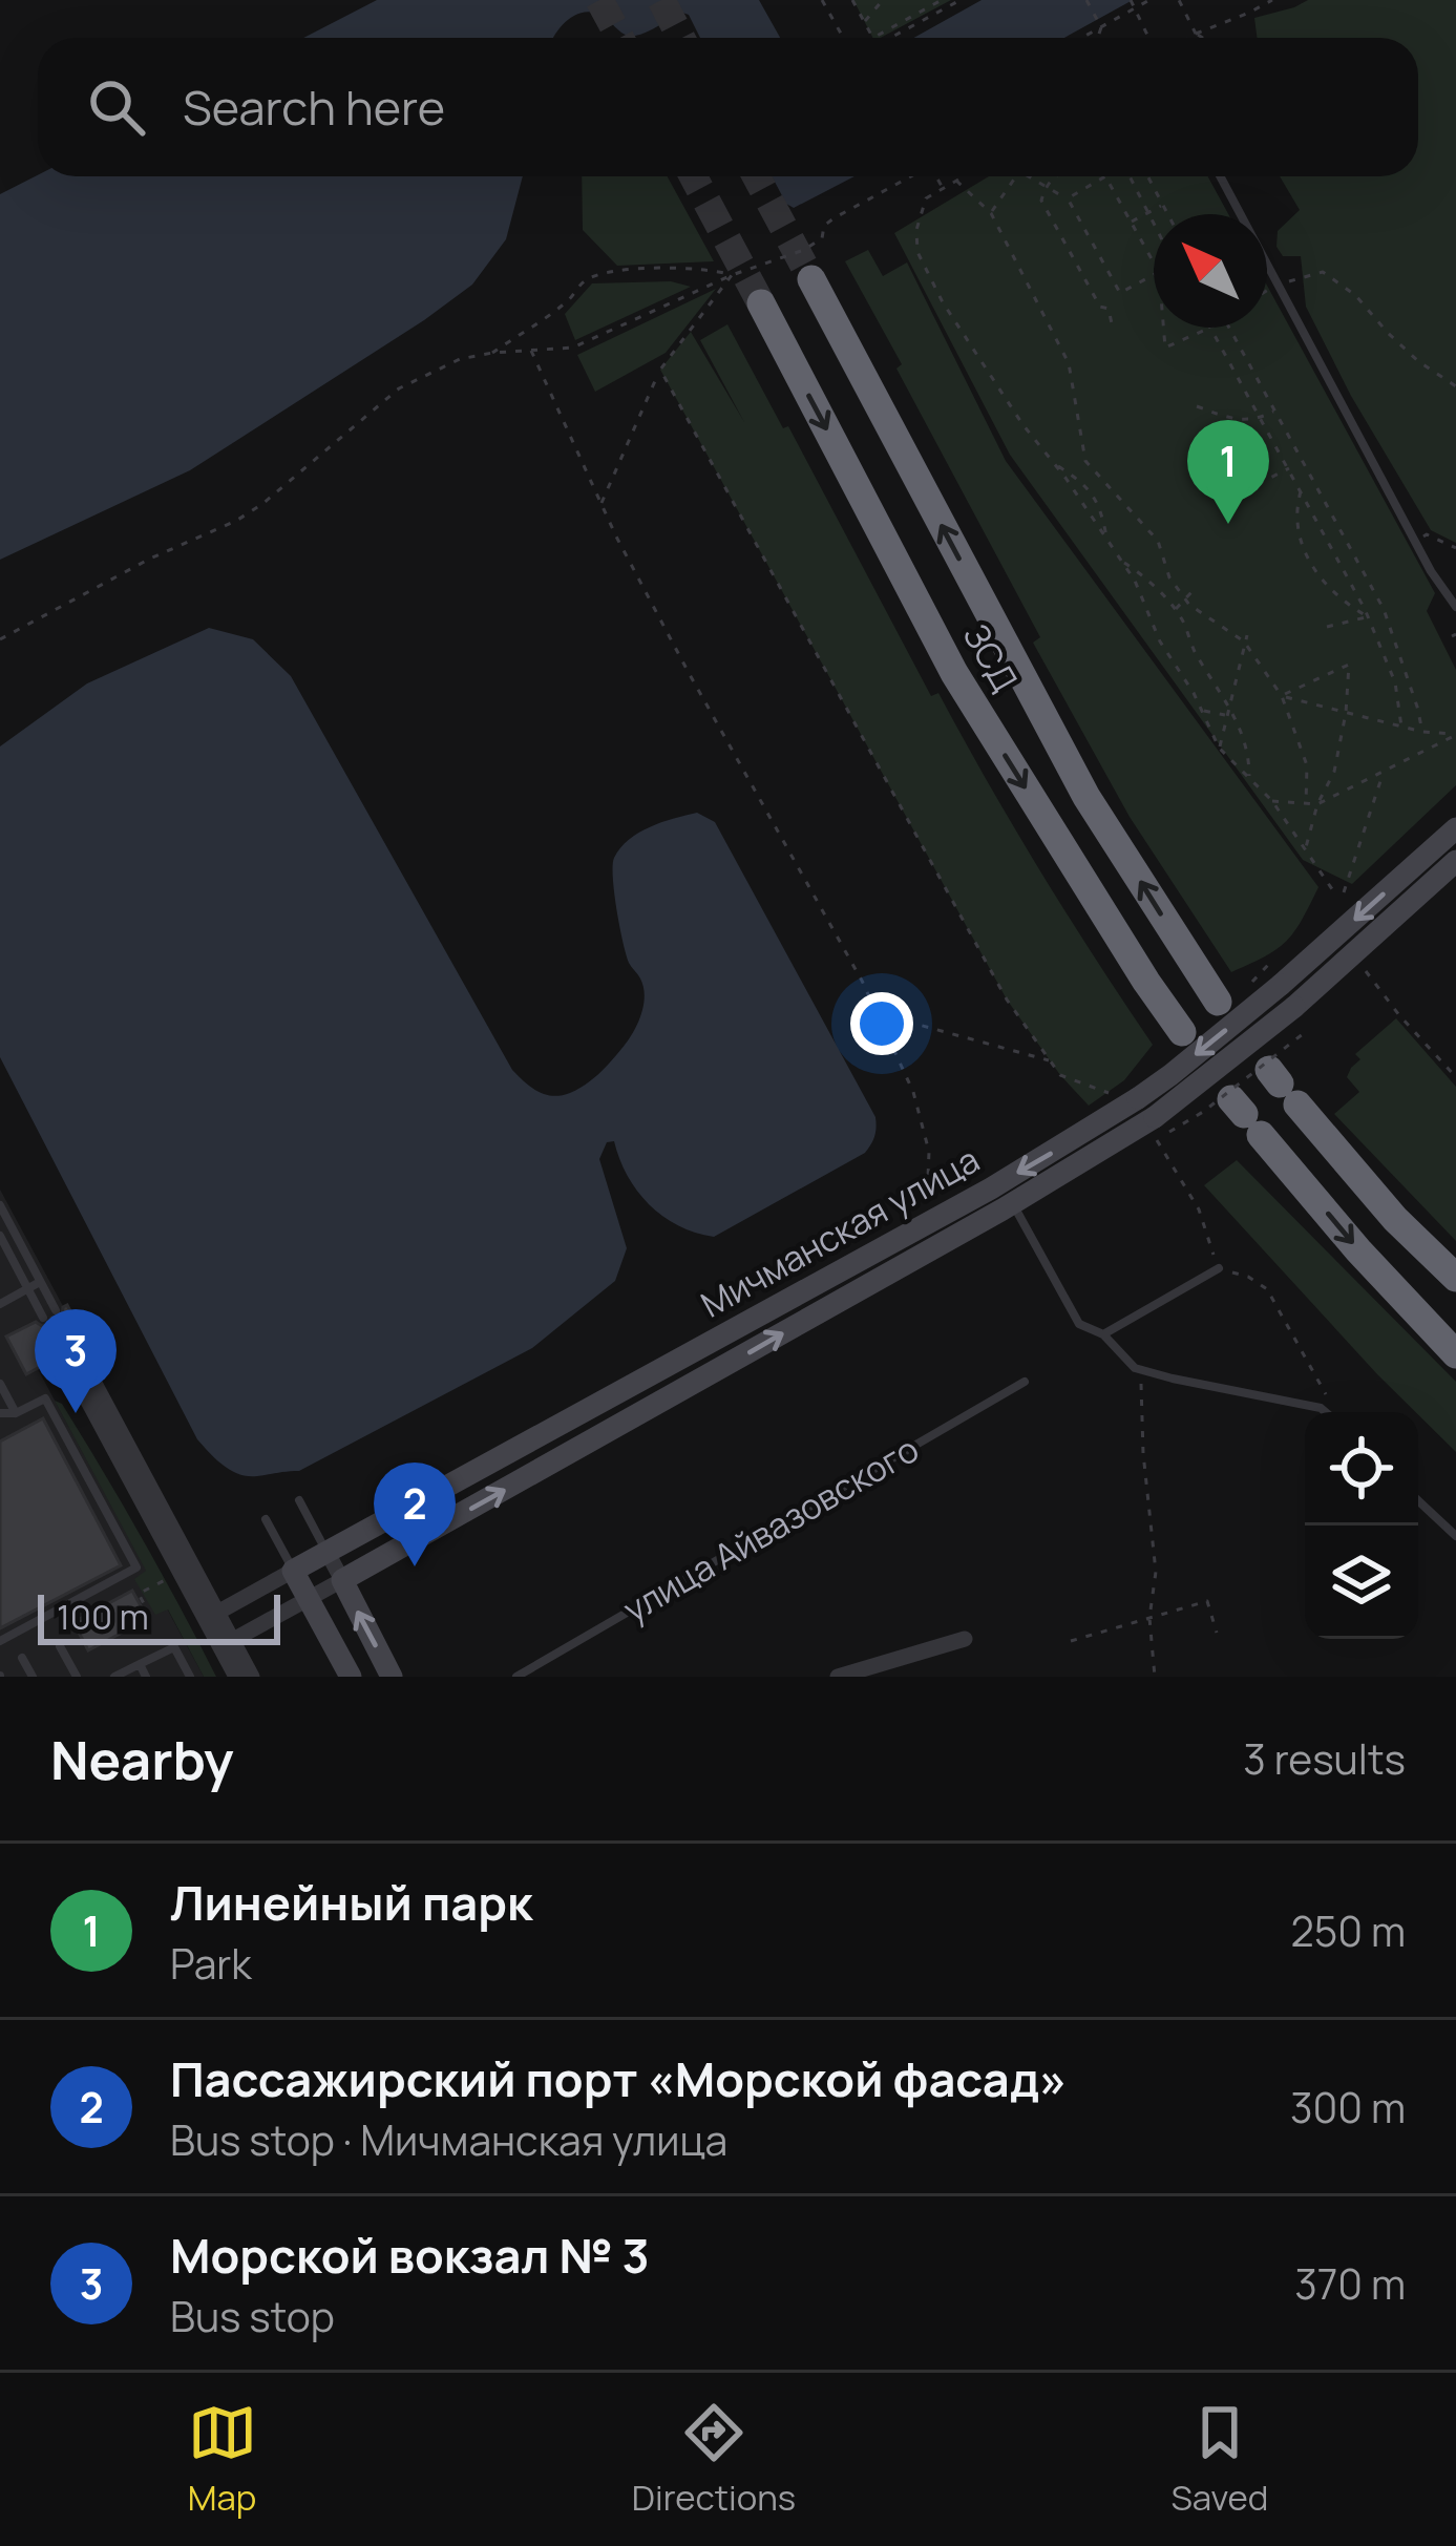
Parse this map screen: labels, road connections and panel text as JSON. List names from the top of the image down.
{
  "streets": {
    "highway": ["ЗСД"],
    "main road": ["Мичманская улица"],
    "lane": ["улица Айвазовского"]
  },
  "scale_bar": "100 m",
  "north": "top left",
  "page": {
    "search": "Search here",
    "pins": ["1", "3", "2"],
    "scale": "100 m",
    "heading": ["Nearby", "3 results"],
    "list": [
      {
        "mark": "1",
        "name": "Линейный парк",
        "note": "Park",
        "value": "250 m"
      },
      {
        "mark": "2",
        "name": "Пассажирский порт «Морской фасад»",
        "note": "Bus stop · Мичманская улица",
        "value": "300 m"
      },
      {
        "mark": "3",
        "name": "Морской вокзал № 3",
        "note": "Bus stop",
        "value": "370 m"
      }
    ],
    "nav": ["Map", "Directions", "Saved"]
  }
}
